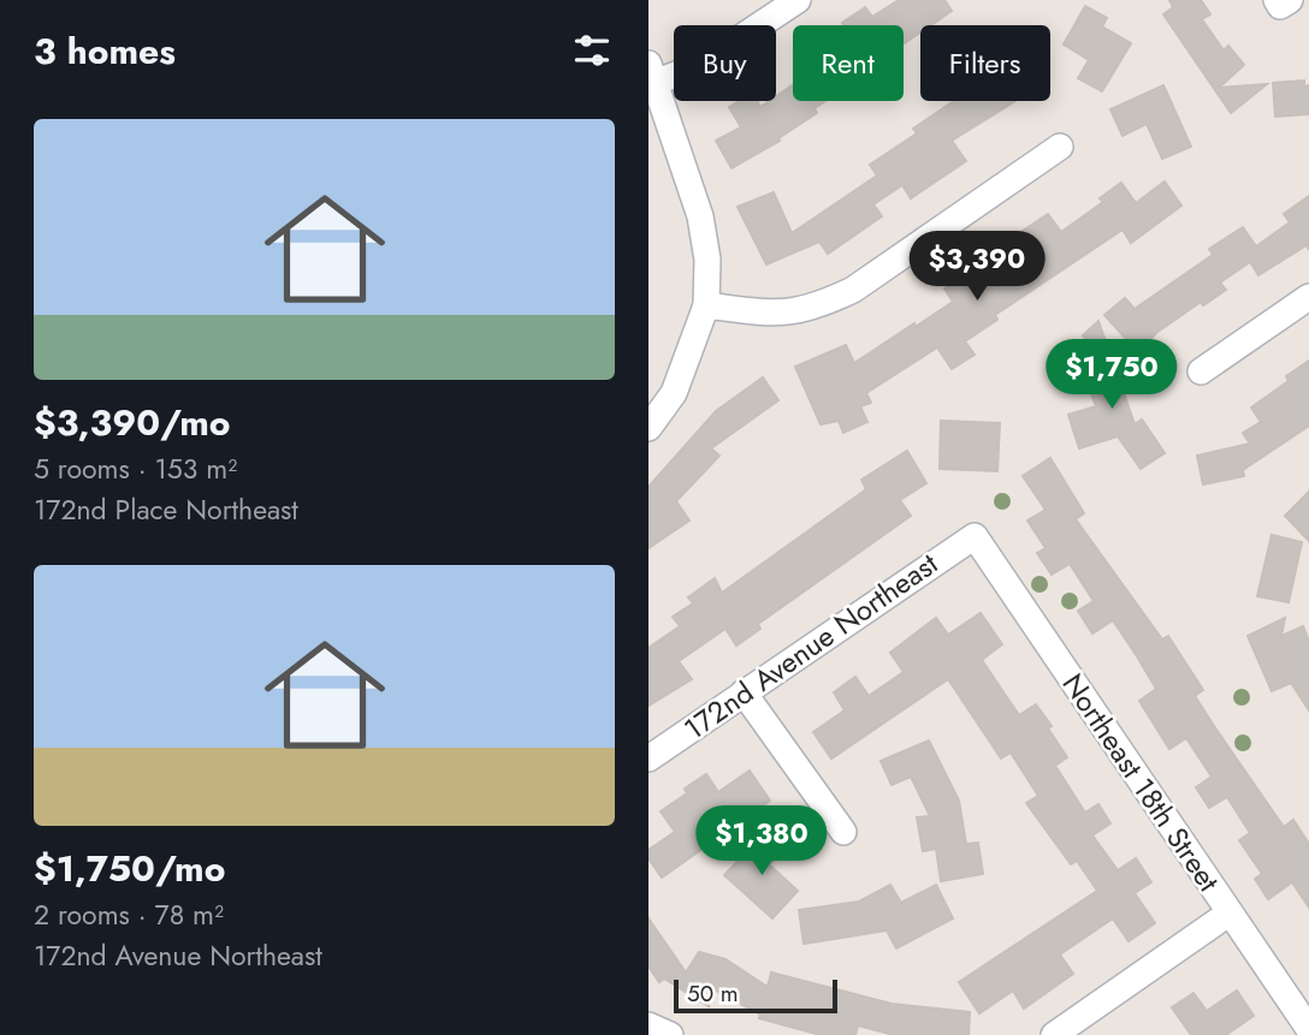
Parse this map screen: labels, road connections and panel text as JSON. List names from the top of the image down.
{
  "streets": {
    "street": ["172nd Avenue Northeast", "Northeast 18th Street"]
  },
  "crossings": [
    ["172nd Avenue Northeast", "Northeast 18th Street"]
  ],
  "scale_bar": "50 m",
  "page": {
    "heading": "3 homes",
    "chip": ["Buy", "Rent", "Filters"],
    "list": [
      {
        "name": "$3,390/mo",
        "note": "5 rooms · 153 m² · 172nd Place Northeast"
      },
      {
        "name": "$1,750/mo",
        "note": "2 rooms · 78 m² · 172nd Avenue Northeast"
      }
    ],
    "price": ["$3,390", "$1,750", "$1,380"],
    "scale": "50 m"
  }
}
